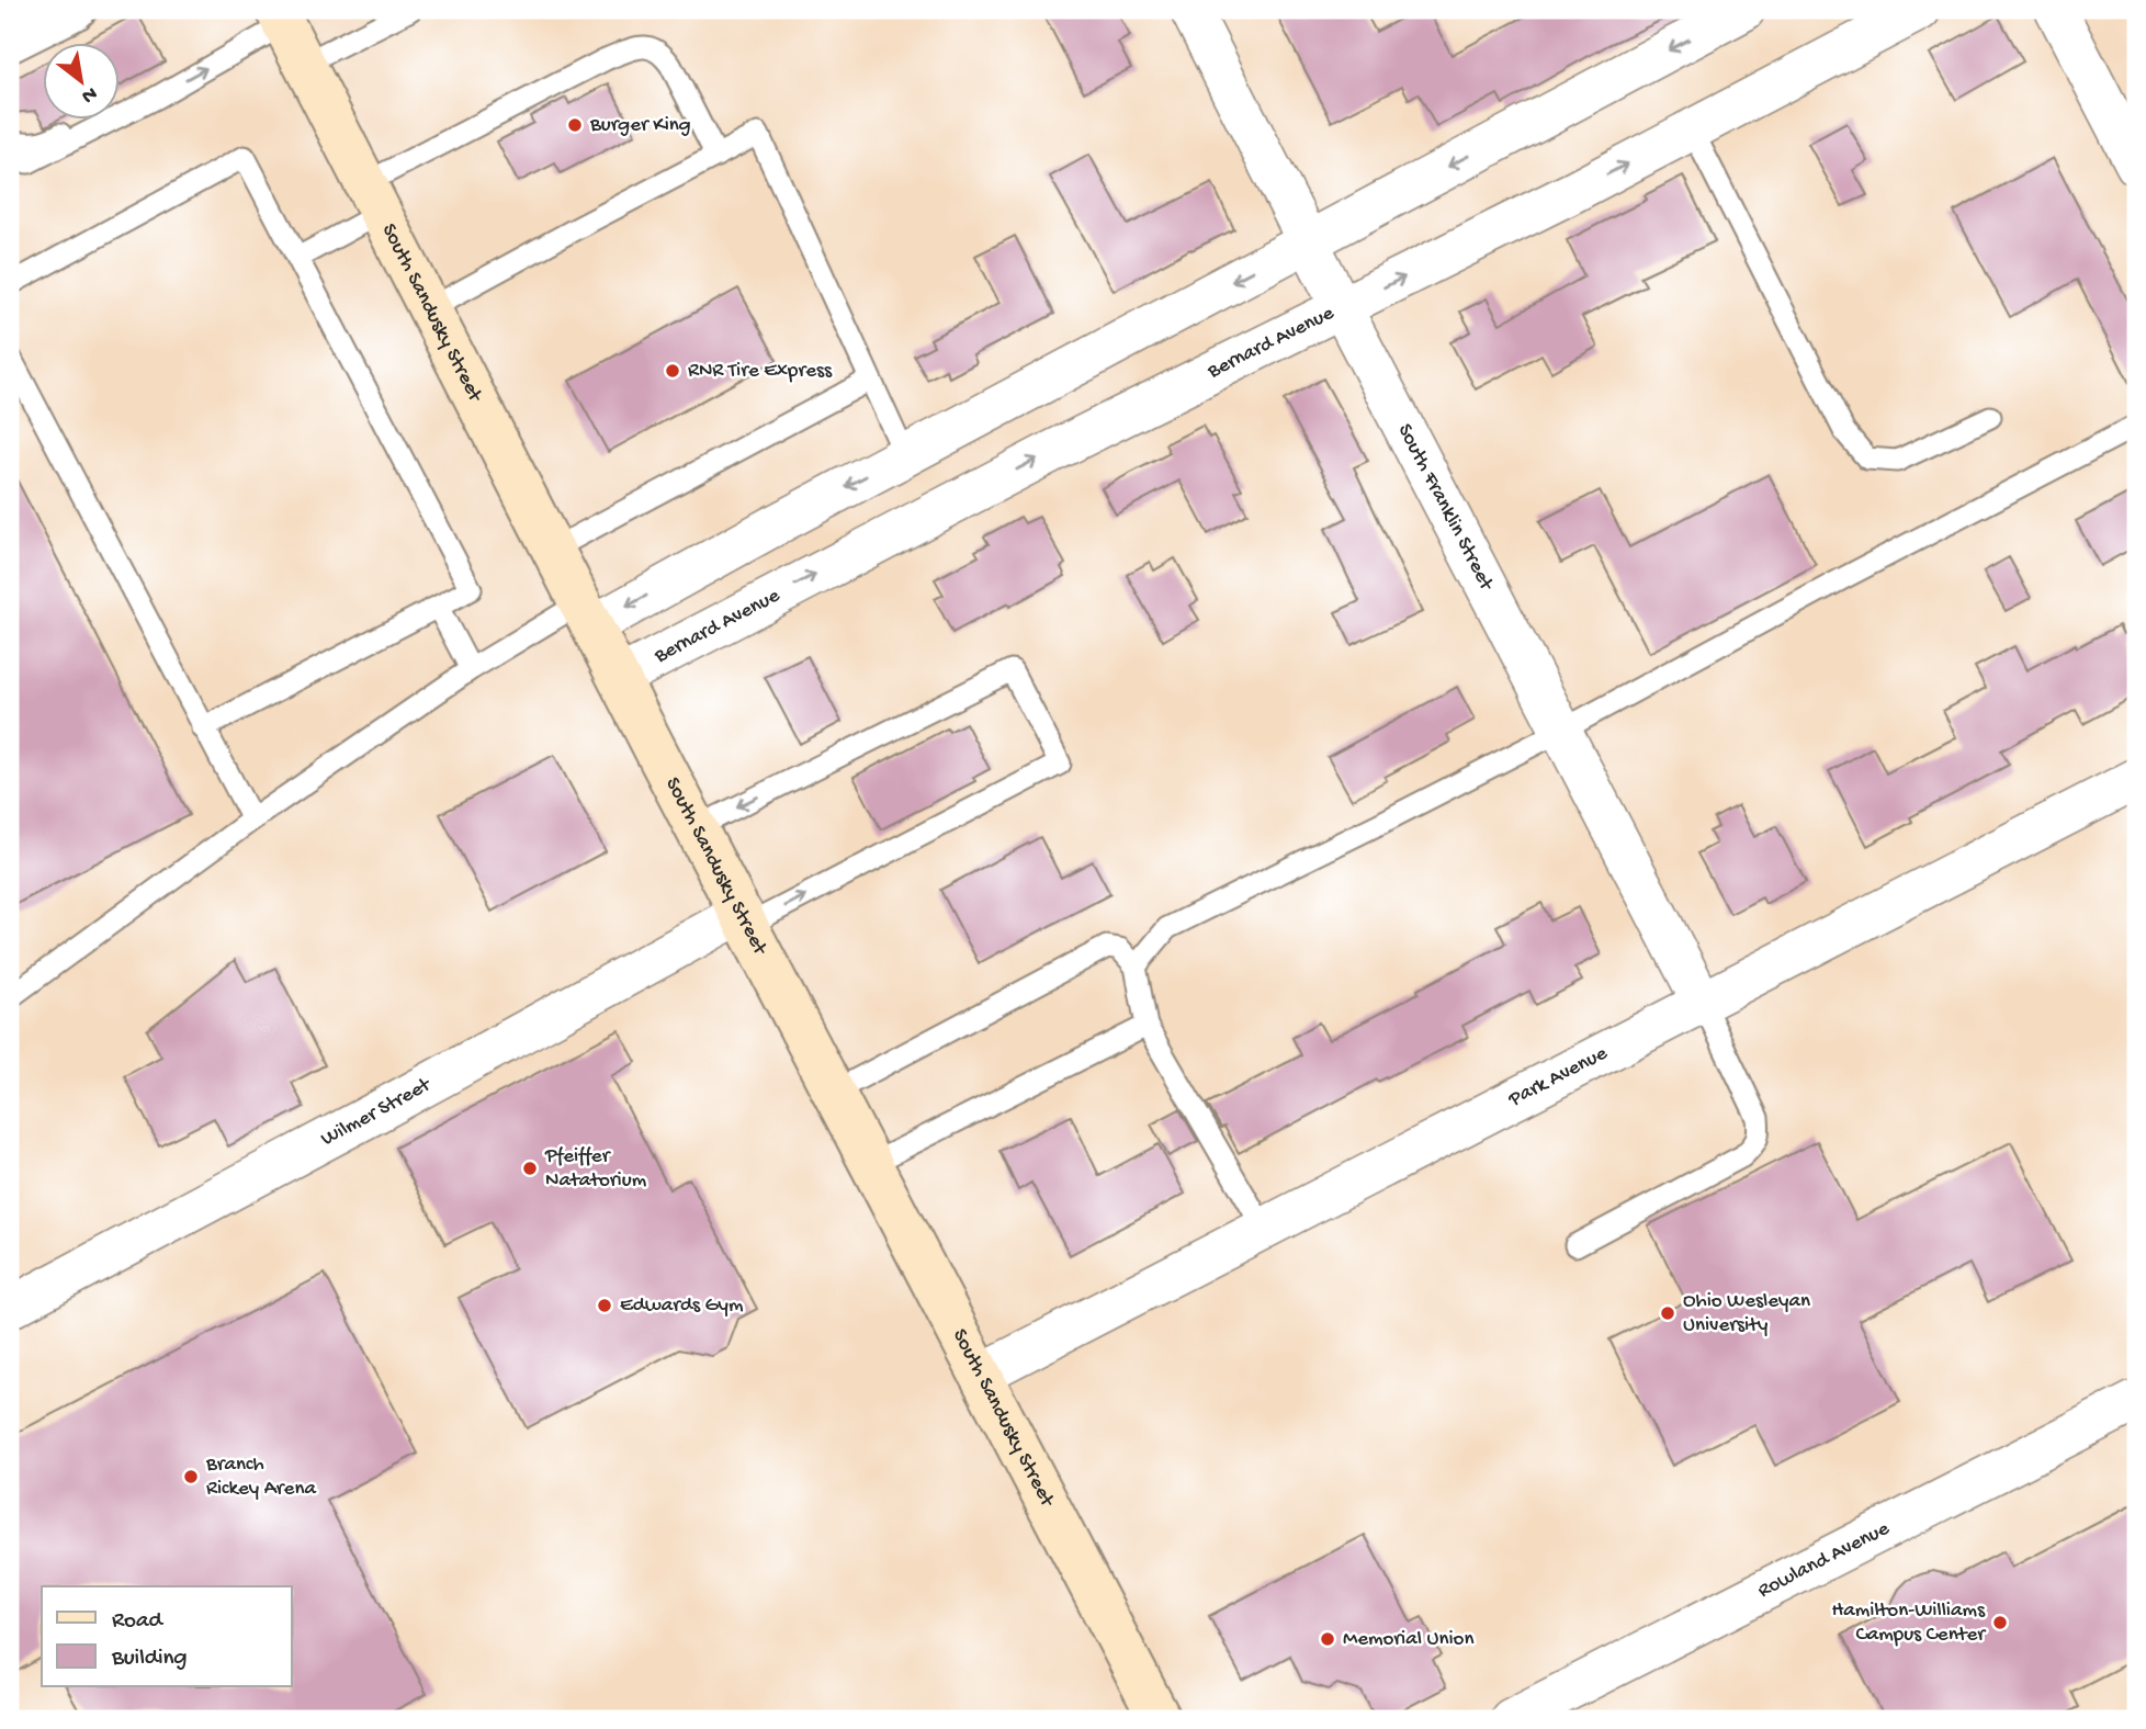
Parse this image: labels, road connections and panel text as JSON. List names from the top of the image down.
{
  "streets": {
    "street": [
      "South Sandusky Street",
      "Bernard Avenue",
      "South Franklin Street",
      "Park Avenue",
      "Wilmer Street",
      "Rowland Avenue"
    ]
  },
  "crossings": [
    ["South Sandusky Street", "Bernard Avenue"],
    ["South Sandusky Street", "Park Avenue"],
    ["South Sandusky Street", "Wilmer Street"],
    ["Bernard Avenue", "South Franklin Street"],
    ["South Franklin Street", "Park Avenue"]
  ],
  "places": [
    "Burger King",
    "RNR Tire Express",
    "Pfeiffer Natatorium",
    "Edwards Gym",
    "Ohio Wesleyan University",
    "Branch Rickey Arena",
    "Hamilton-Williams Campus Center",
    "Memorial Union"
  ],
  "legend": ["Road", "Building"],
  "north": "bottom right"
}
